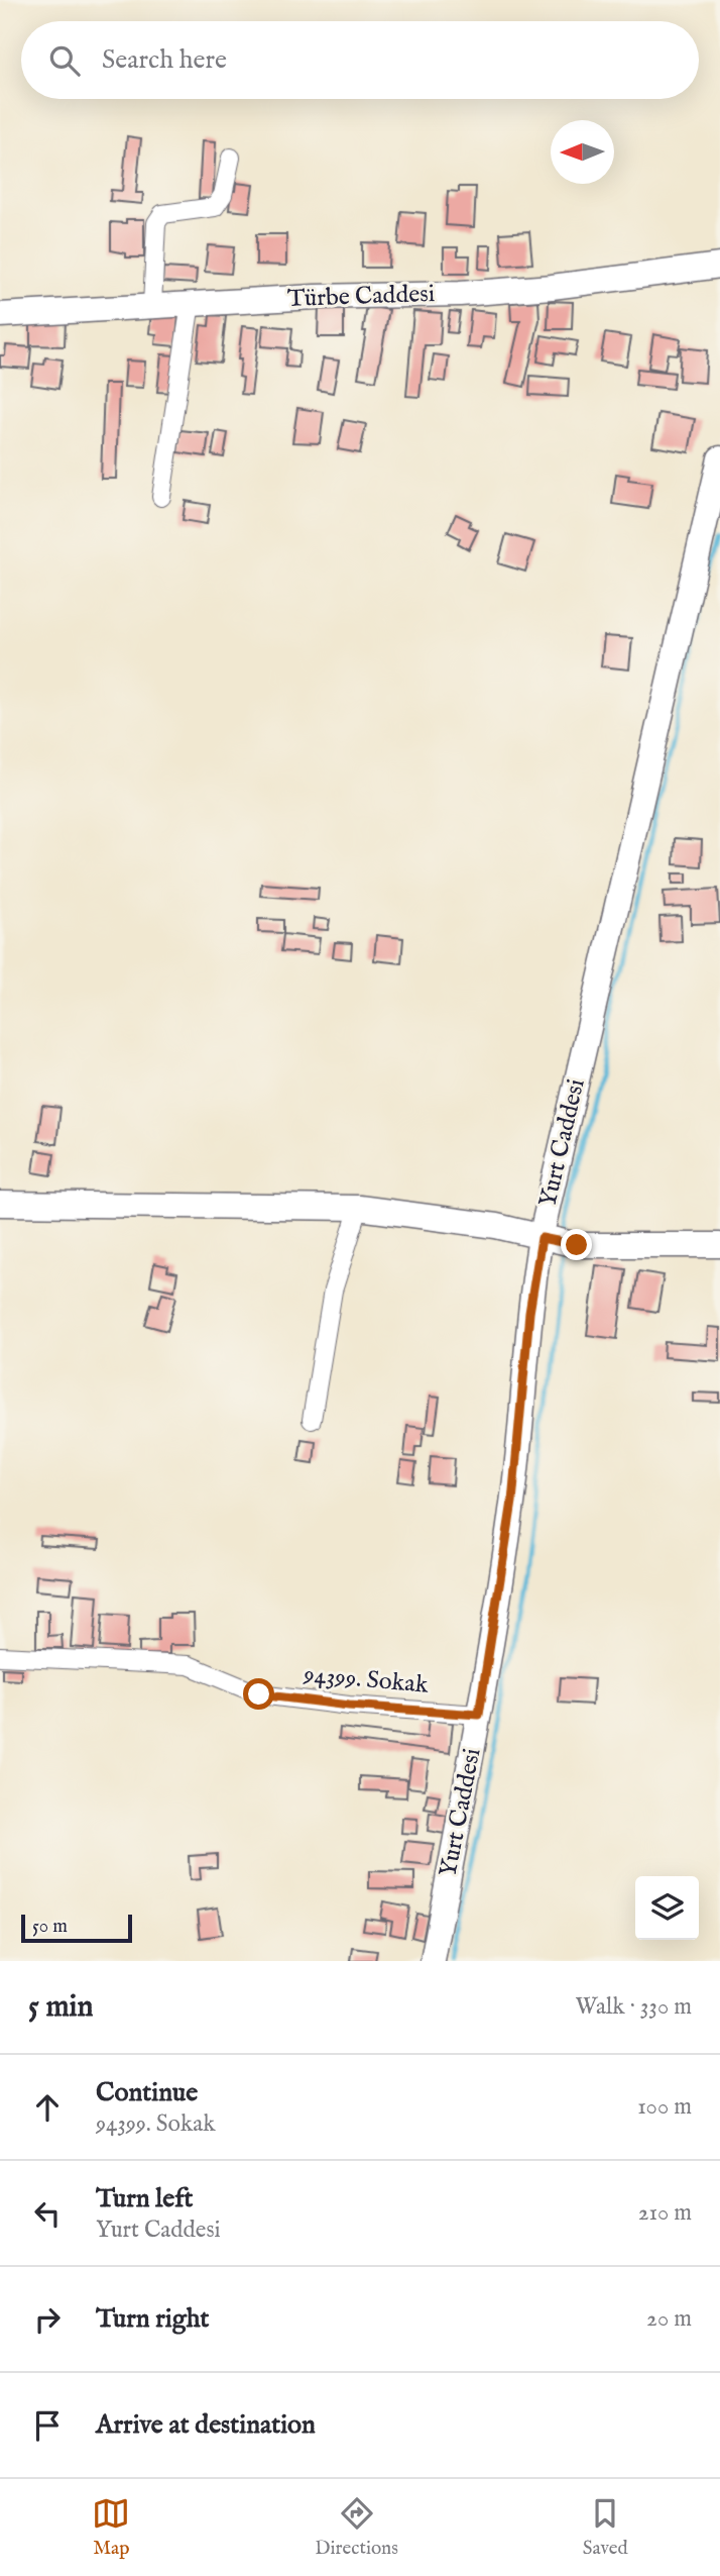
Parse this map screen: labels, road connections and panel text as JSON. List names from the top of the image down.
{
  "streets": {
    "street": ["Türbe Caddesi", "Yurt Caddesi", "94399. Sokak"]
  },
  "crossings": [
    ["Yurt Caddesi", "94399. Sokak"]
  ],
  "scale_bar": "50 m",
  "north": "left",
  "page": {
    "search": "Search here",
    "scale": "50 m",
    "heading": ["5 min", "Walk · 330 m"],
    "list": [
      ["Continue", "94399. Sokak", "100 m"],
      ["Turn left", "Yurt Caddesi", "210 m"],
      ["Turn right", "20 m"],
      "Arrive at destination"
    ],
    "nav": ["Map", "Directions", "Saved"]
  }
}
